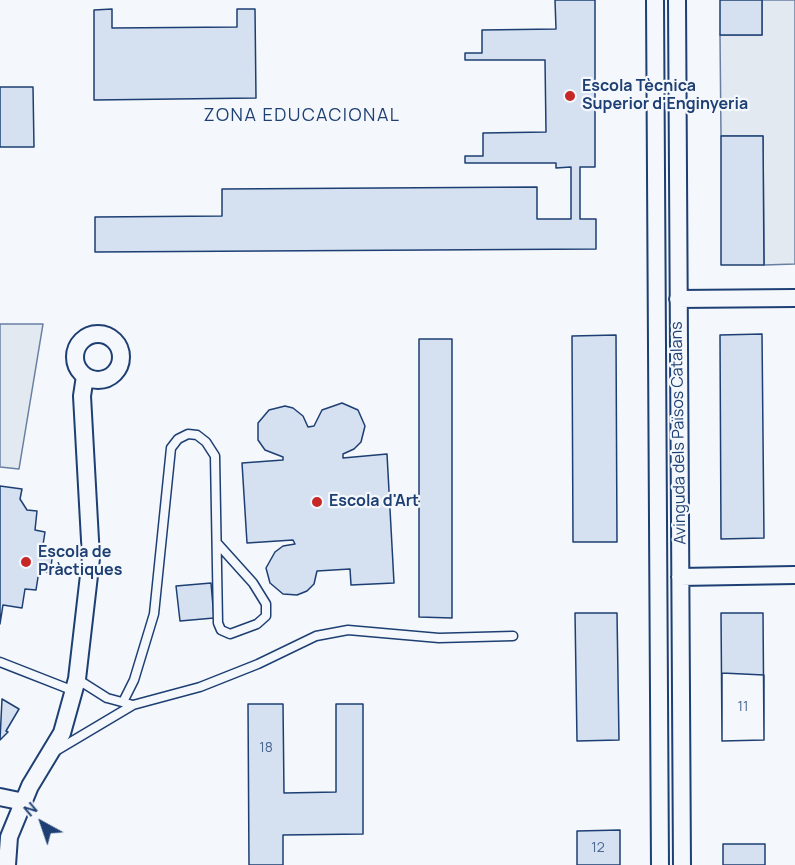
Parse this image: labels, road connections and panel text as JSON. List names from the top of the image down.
{
  "streets": {
    "street": ["Avinguda dels Països Catalans"]
  },
  "districts": ["ZONA EDUCACIONAL"],
  "places": ["Escola Tècnica Superior d'Enginyeria", "Escola d'Art", "Escola de Pràctiques"],
  "house_numbers": ["11", "18", "12"],
  "north": "top left"
}
